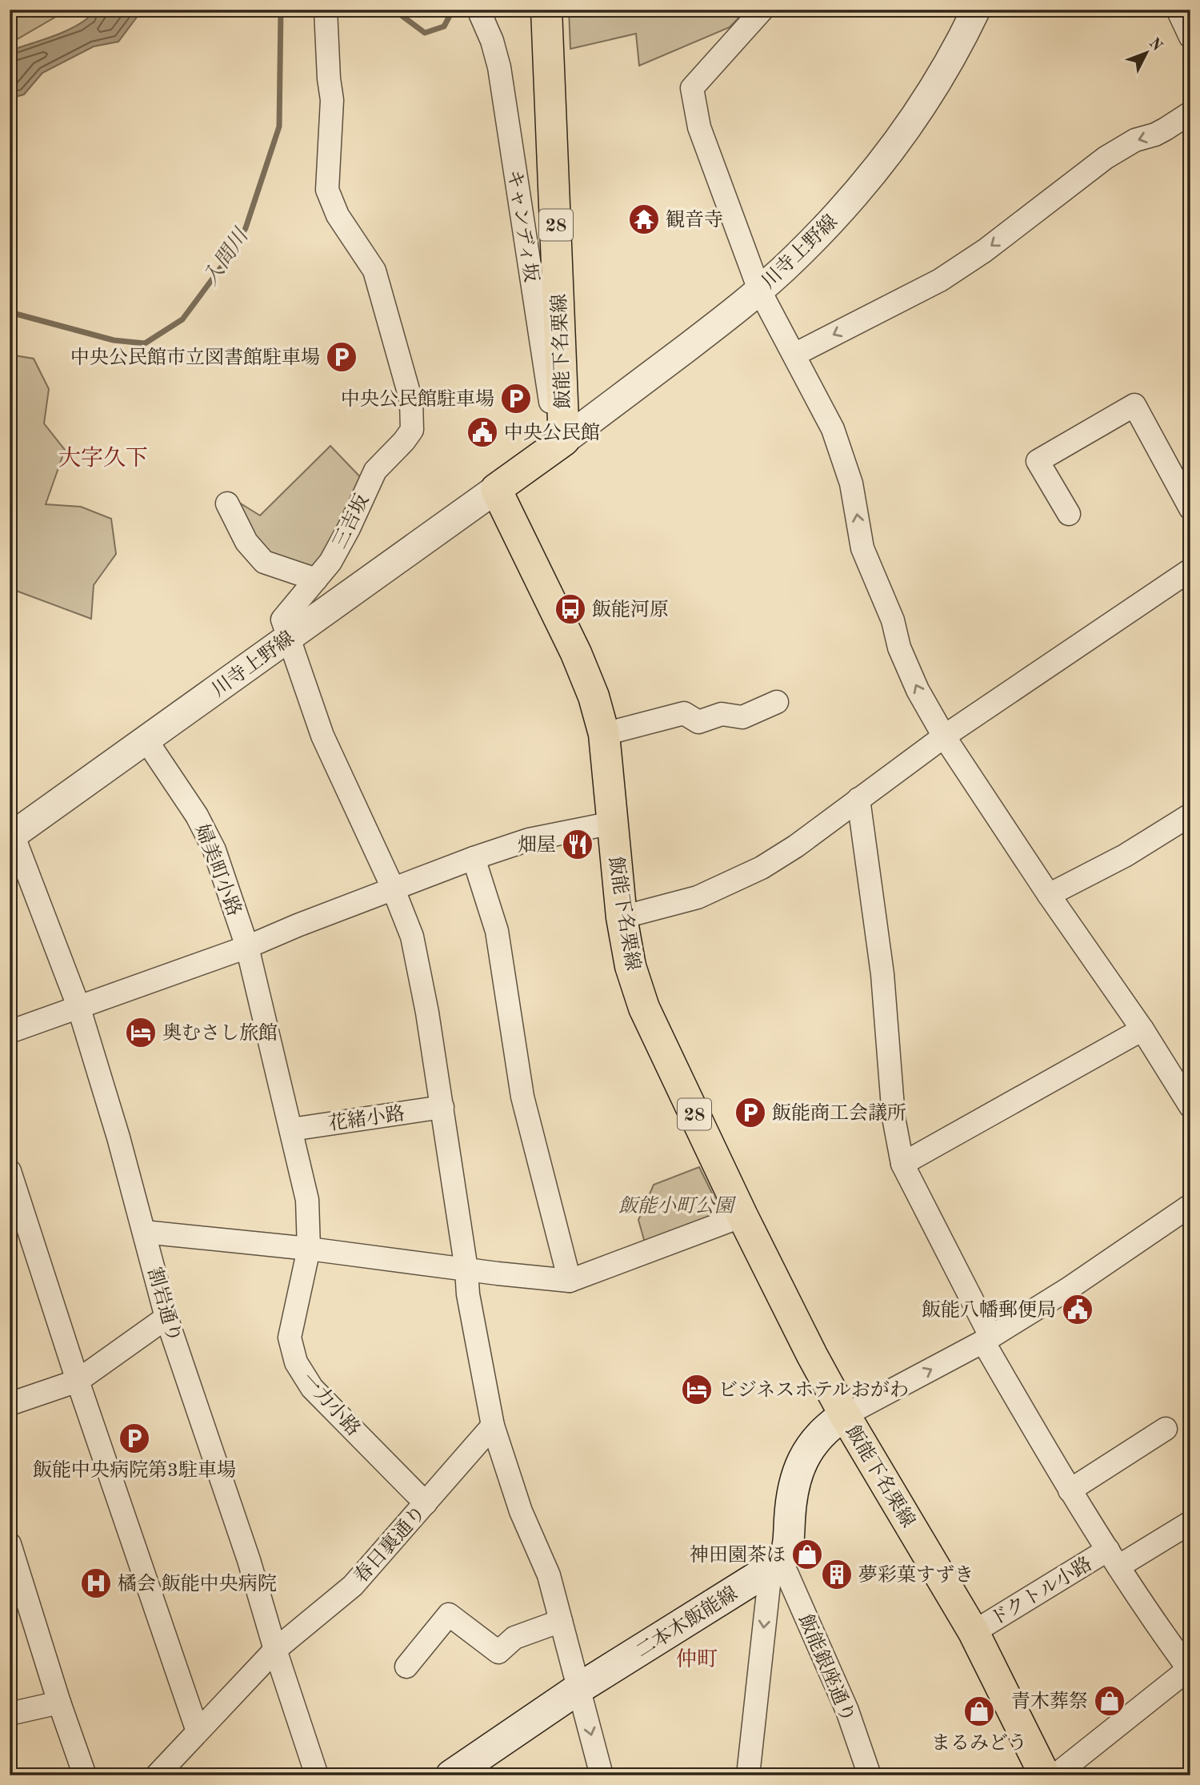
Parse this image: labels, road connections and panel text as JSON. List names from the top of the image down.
{
  "streets": {
    "main road": ["28", "飯能下名栗線", "二本木飯能線"],
    "street": [
      "キャンディ坂",
      "川寺上野線",
      "三吉坂",
      "婦美町小路",
      "花緒小路",
      "割岩通り",
      "一力小路",
      "春日裏通り",
      "ドクトル小路",
      "飯能銀座通り"
    ]
  },
  "crossings": [
    ["キャンディ坂", "川寺上野線"],
    ["キャンディ坂", "飯能下名栗線"],
    ["川寺上野線", "飯能下名栗線"],
    ["川寺上野線", "三吉坂"],
    ["川寺上野線", "婦美町小路"],
    ["川寺上野線", "割岩通り"],
    ["飯能下名栗線", "ドクトル小路"],
    ["婦美町小路", "花緒小路"],
    ["婦美町小路", "一力小路"],
    ["花緒小路", "一力小路"],
    ["割岩通り", "春日裏通り"],
    ["一力小路", "春日裏通り"],
    ["二本木飯能線", "飯能銀座通り"]
  ],
  "districts": ["大字久下", "仲町"],
  "water": ["入間川"],
  "parks": ["飯能小町公園"],
  "places": {
    "temple": ["観音寺"],
    "parking": [
      "中央公民館市立図書館駐車場",
      "中央公民館駐車場",
      "飯能商工会議所",
      "飯能中央病院第3駐車場"
    ],
    "public building": ["中央公民館", "飯能八幡郵便局"],
    "bus stop": ["飯能河原"],
    "restaurant": ["畑屋"],
    "hotel": ["奥むさし旅館", "ビジネスホテルおがわ"],
    "shop": ["神田園茶ほ", "青木葬祭", "まるみどう"],
    "building": ["夢彩菓すずき"],
    "hospital": ["橘会 飯能中央病院"]
  },
  "north": "top right"
}
